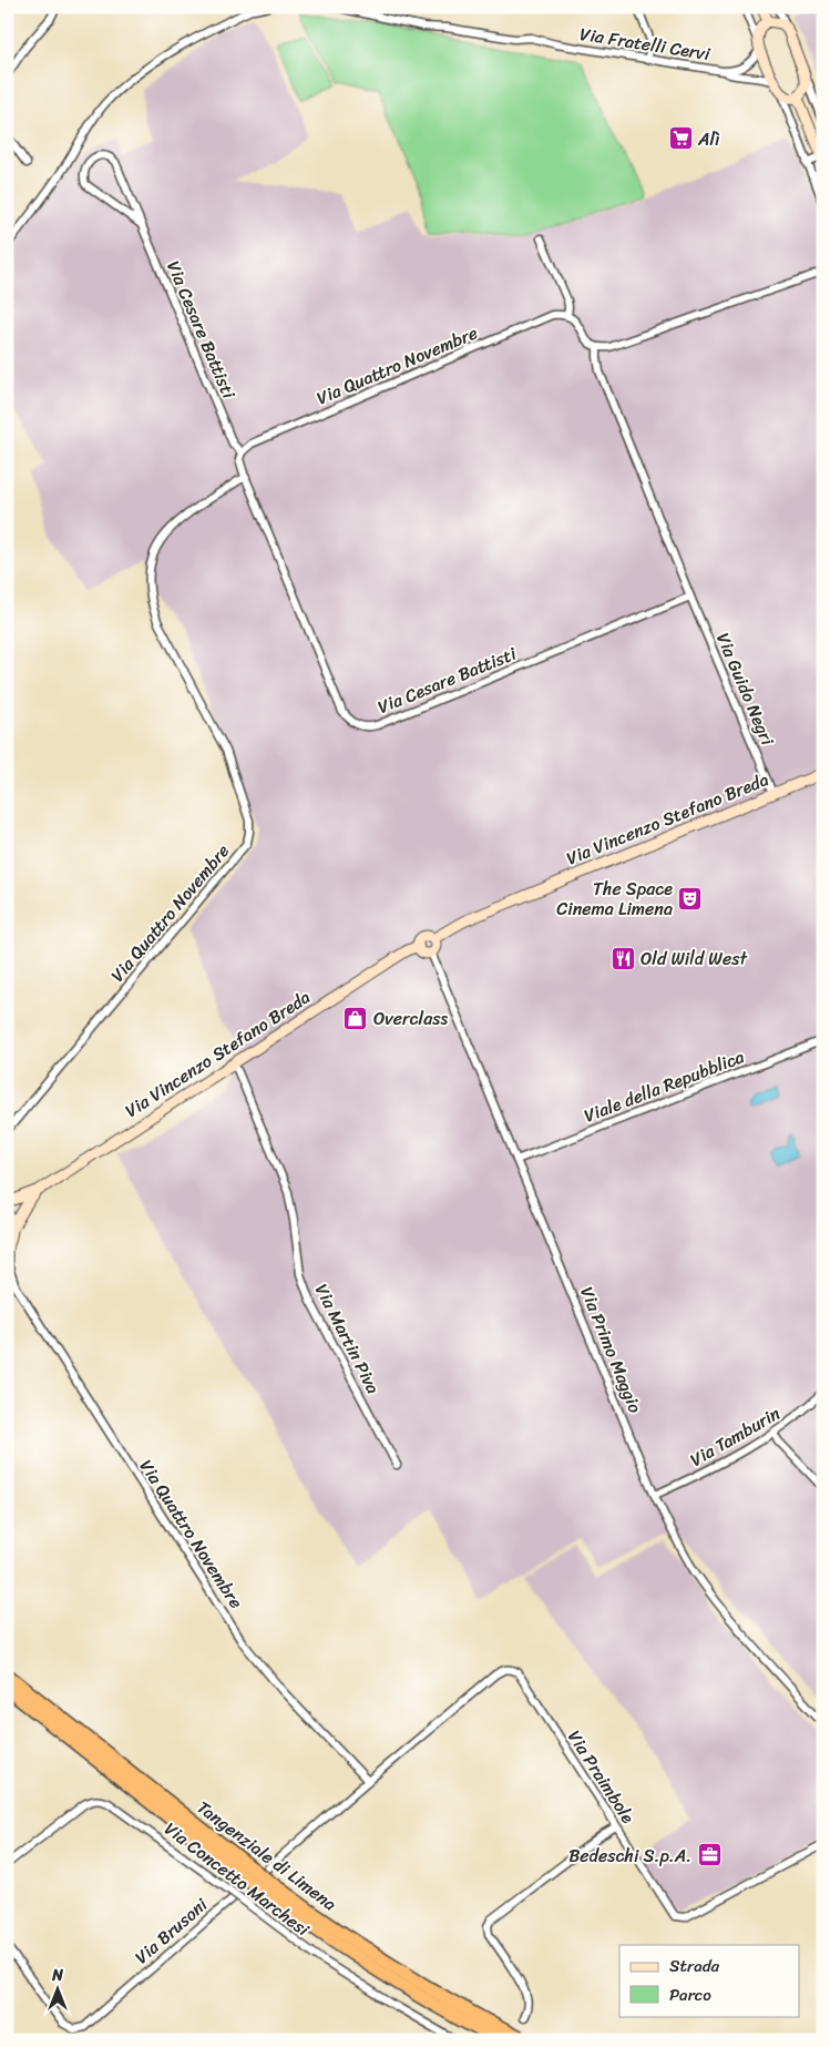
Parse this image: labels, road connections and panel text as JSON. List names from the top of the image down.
{
  "streets": {
    "highway": ["Tangenziale di Limena"],
    "street": [
      "Via Fratelli Cervi",
      "Via Cesare Battisti",
      "Via Quattro Novembre",
      "Via Guido Negri",
      "Via Vincenzo Stefano Breda",
      "Viale della Repubblica",
      "Via Martin Piva",
      "Via Primo Maggio",
      "Via Tamburin",
      "Via Praimbole",
      "Via Concetto Marchesi",
      "Via Brusoni"
    ]
  },
  "crossings": [
    ["Via Cesare Battisti", "Via Quattro Novembre"],
    ["Via Cesare Battisti", "Via Guido Negri"],
    ["Via Quattro Novembre", "Via Vincenzo Stefano Breda"],
    ["Via Quattro Novembre", "Via Praimbole"],
    ["Via Quattro Novembre", "Via Brusoni"],
    ["Via Guido Negri", "Via Vincenzo Stefano Breda"],
    ["Via Vincenzo Stefano Breda", "Via Martin Piva"],
    ["Via Vincenzo Stefano Breda", "Via Primo Maggio"],
    ["Viale della Repubblica", "Via Primo Maggio"],
    ["Via Primo Maggio", "Via Tamburin"],
    ["Via Praimbole", "Via Brusoni"]
  ],
  "places": {
    "supermarket": ["Alì"],
    "theatre": ["The Space Cinema Limena"],
    "restaurant": ["Old Wild West"],
    "shop": ["Overclass"],
    "office": ["Bedeschi S.p.A."]
  },
  "legend": ["Strada", "Parco"],
  "north": "top"
}
